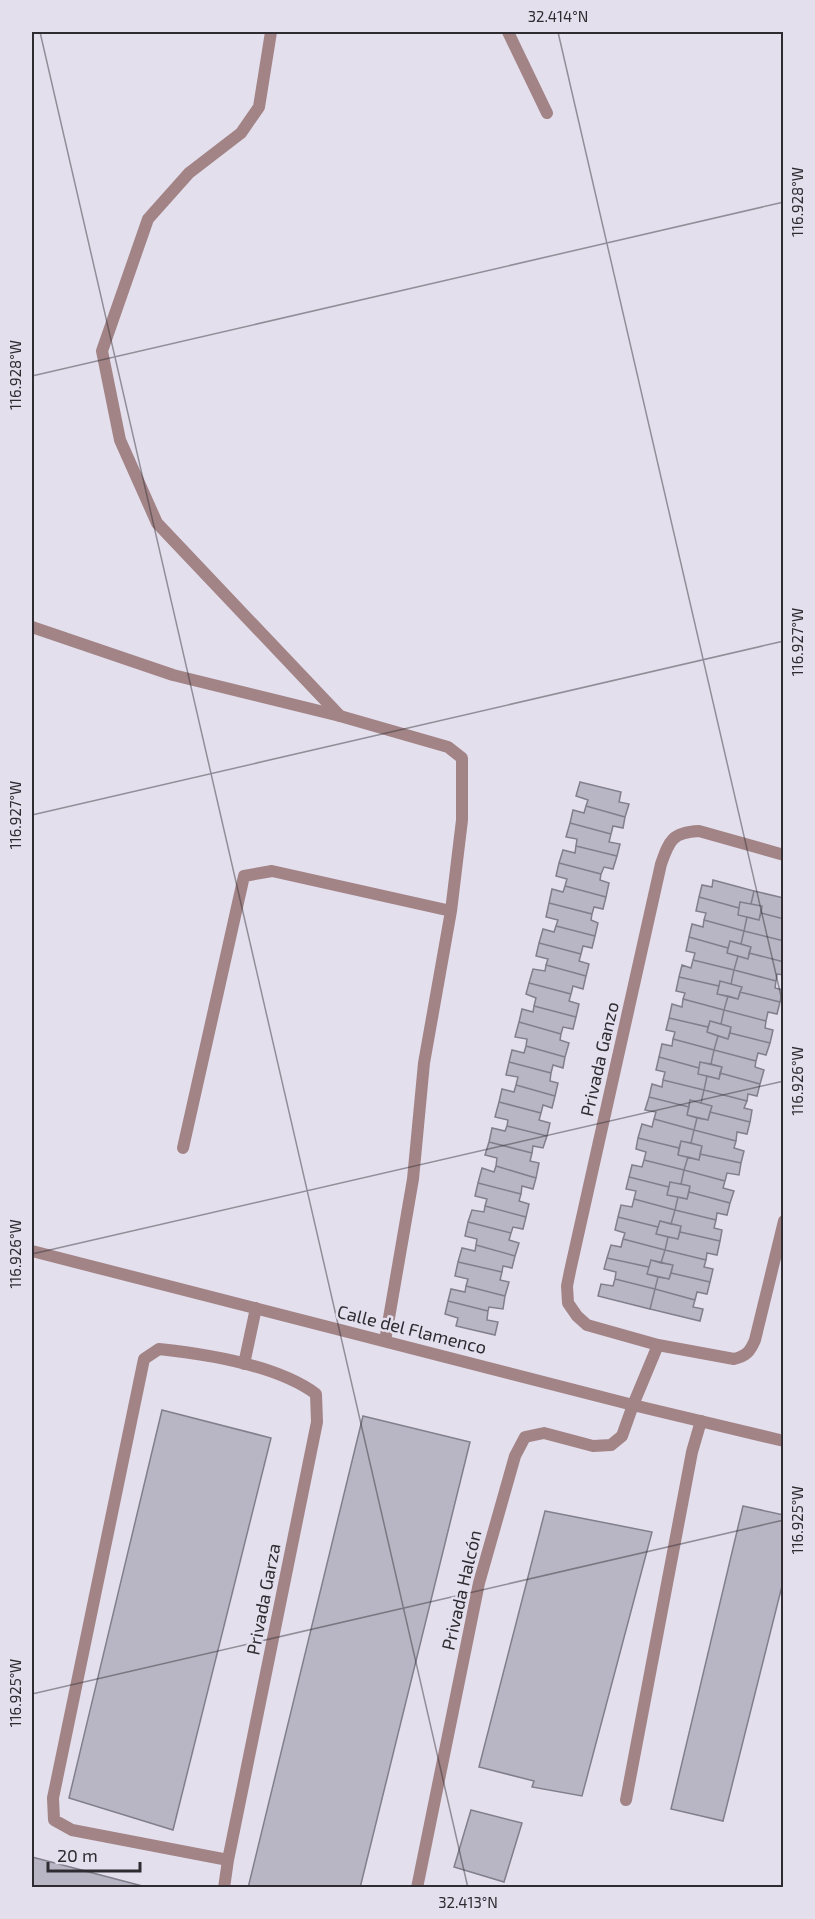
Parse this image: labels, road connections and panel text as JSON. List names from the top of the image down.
{
  "streets": {
    "street": [
      "Privada Ganzo",
      "Calle del Flamenco",
      "Privada Halcón",
      "Privada Garza"
    ]
  },
  "crossings": [
    ["Calle del Flamenco", "Privada Halcón"]
  ],
  "scale_bar": "20 m",
  "coordinates": [
    "32.414°N",
    "116.928°W",
    "116.927°W",
    "116.926°W",
    "116.925°W",
    "32.413°N"
  ]
}
